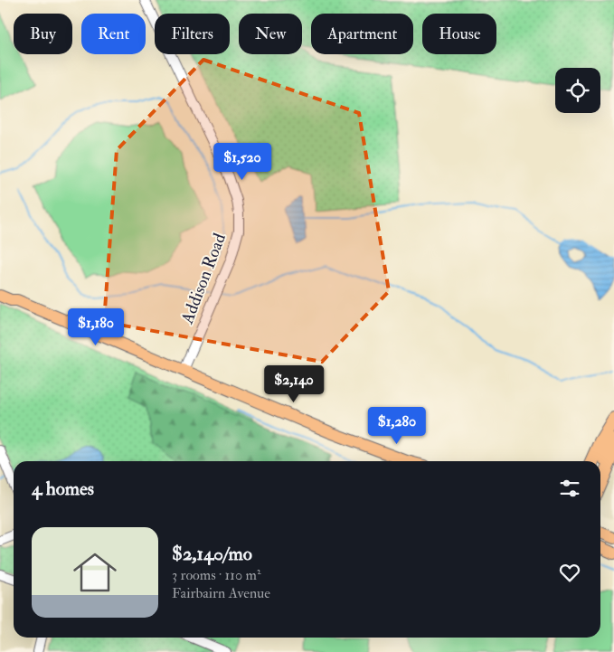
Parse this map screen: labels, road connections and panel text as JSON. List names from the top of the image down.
{
  "streets": {
    "street": ["Addison Road"]
  },
  "page": {
    "chip": [
      "Buy",
      "Rent",
      "Filters",
      "New",
      "Apartment",
      "House"
    ],
    "price": [
      "$1,520",
      "$1,180",
      "$2,140",
      "$1,280"
    ],
    "heading": "4 homes",
    "list": [
      {
        "name": "$2,140/mo",
        "note": "3 rooms · 110 m² · Fairbairn Avenue"
      }
    ]
  }
}
